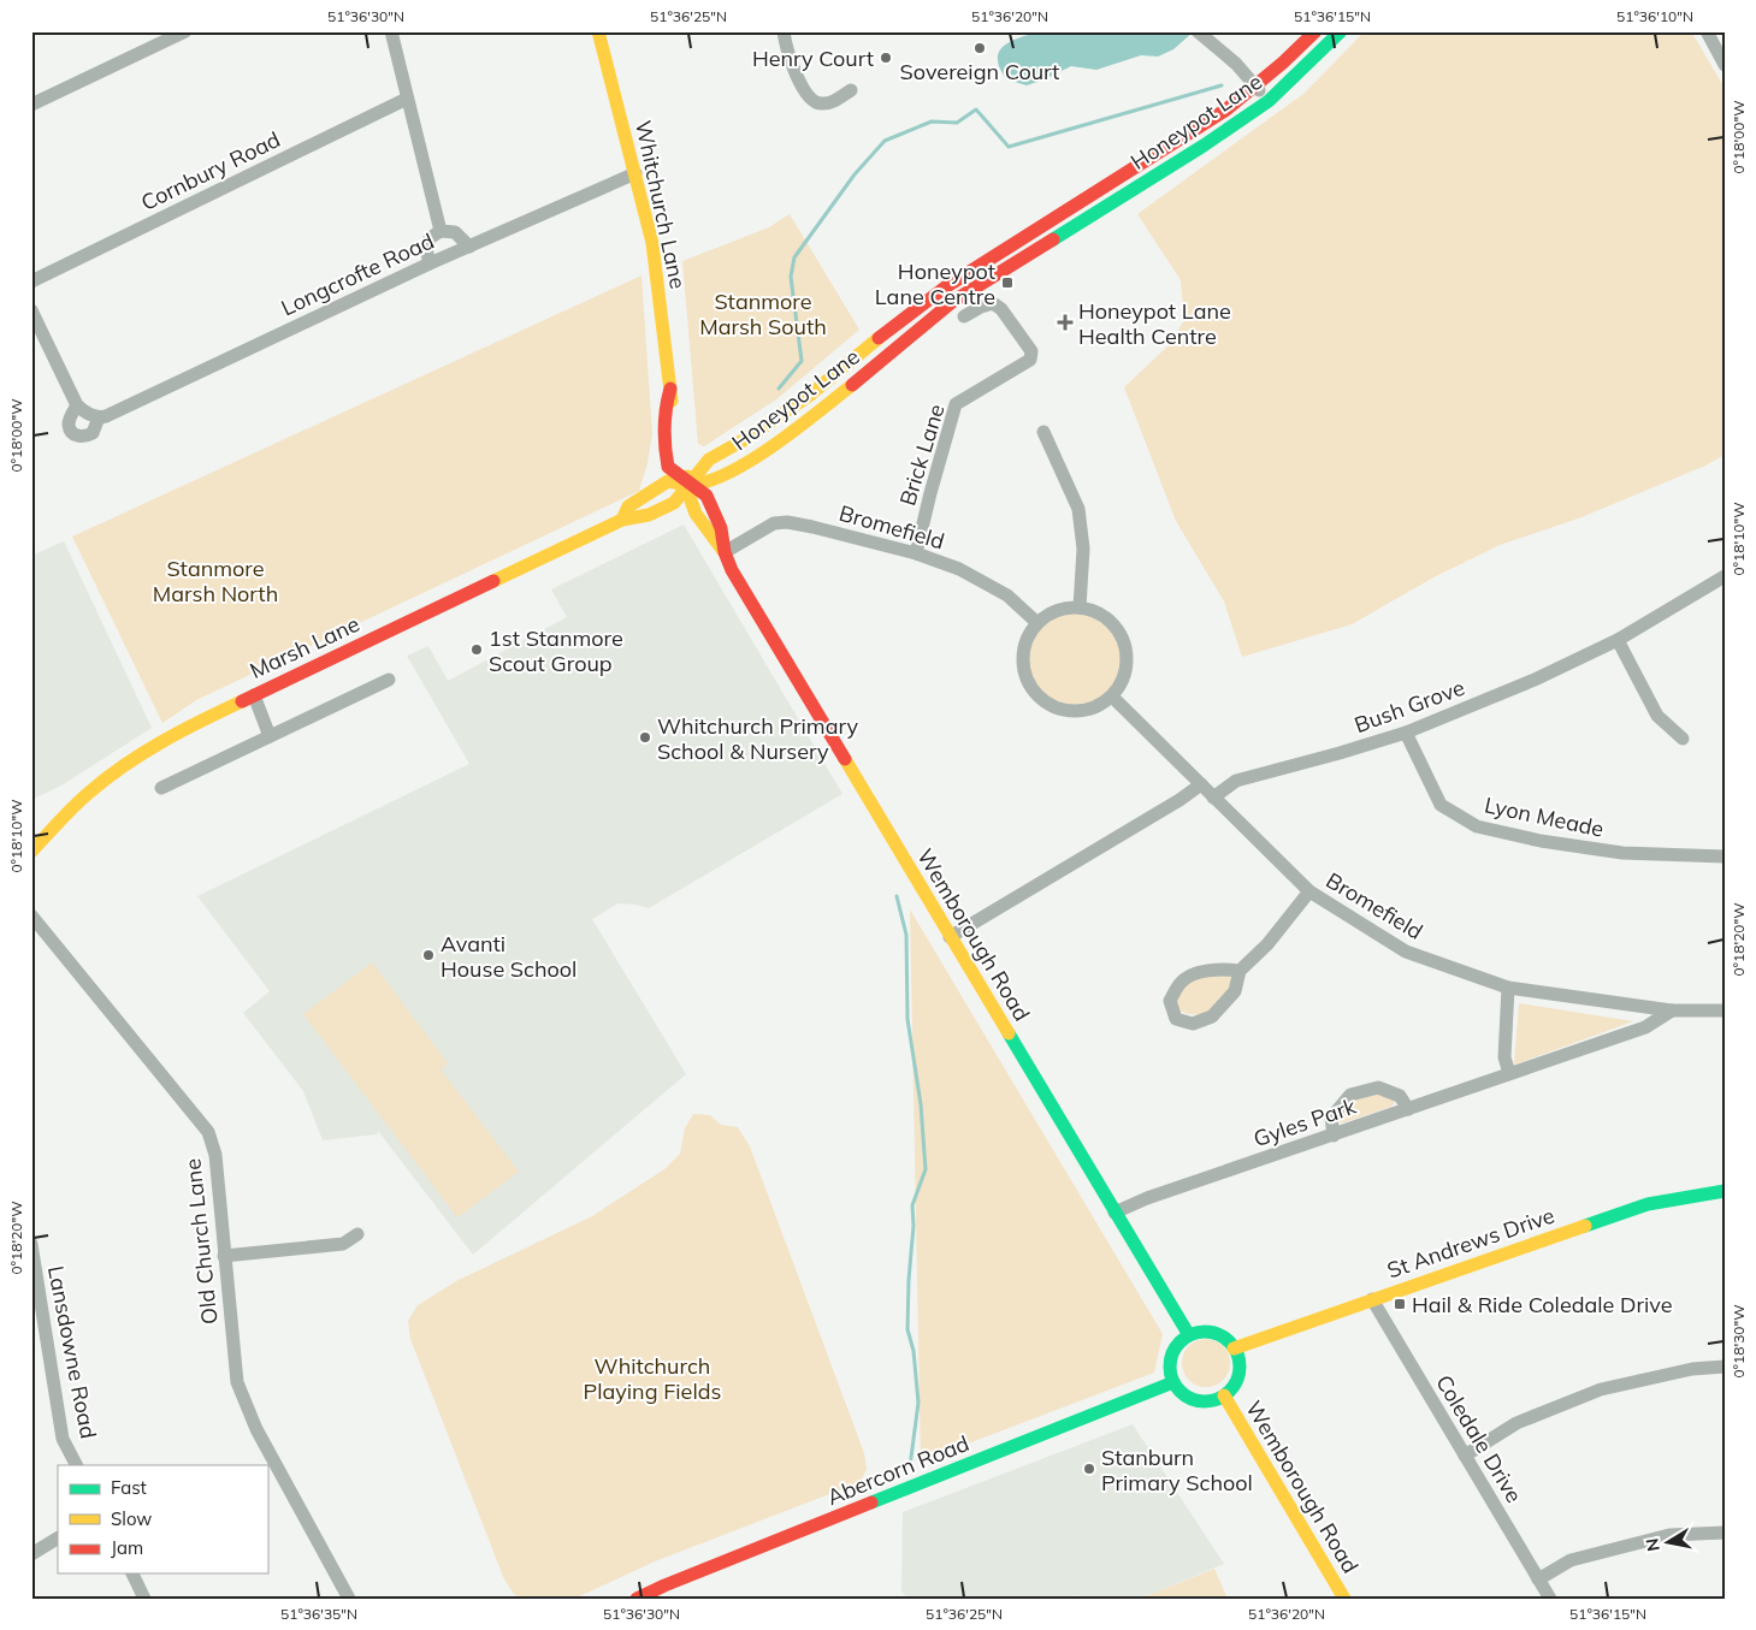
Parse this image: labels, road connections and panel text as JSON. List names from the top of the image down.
{
  "streets": {
    "main road": [
      "Honeypot Lane",
      "Whitchurch Lane",
      "Marsh Lane",
      "Wemborough Road",
      "St Andrews Drive",
      "Abercorn Road"
    ],
    "street": [
      "Cornbury Road",
      "Longcrofte Road",
      "Brick Lane",
      "Bromefield",
      "Bush Grove",
      "Lyon Meade",
      "Gyles Park",
      "Old Church Lane",
      "Lansdowne Road",
      "Coledale Drive"
    ]
  },
  "crossings": [
    ["Honeypot Lane", "Whitchurch Lane"],
    ["Honeypot Lane", "Marsh Lane"],
    ["Honeypot Lane", "Wemborough Road"],
    ["Whitchurch Lane", "Longcrofte Road"],
    ["Whitchurch Lane", "Marsh Lane"],
    ["Whitchurch Lane", "Wemborough Road"],
    ["Brick Lane", "Bromefield"],
    ["Bromefield", "Bush Grove"],
    ["Bromefield", "Wemborough Road"],
    ["Bromefield", "Gyles Park"],
    ["Marsh Lane", "Wemborough Road"],
    ["Bush Grove", "Lyon Meade"],
    ["Wemborough Road", "Gyles Park"],
    ["Wemborough Road", "St Andrews Drive"],
    ["Wemborough Road", "Abercorn Road"],
    ["St Andrews Drive", "Coledale Drive"],
    ["St Andrews Drive", "Abercorn Road"]
  ],
  "parks": ["Stanmore Marsh South", "Stanmore Marsh North", "Whitchurch Playing Fields"],
  "places": {
    "other": [
      "Sovereign Court",
      "Henry Court",
      "1st Stanmore Scout Group",
      "Whitchurch Primary School & Nursery",
      "Avanti House School",
      "Stanburn Primary School"
    ],
    "transit": ["Honeypot Lane Centre", "Hail & Ride Coledale Drive"],
    "health": ["Honeypot Lane Health Centre"]
  },
  "legend": ["Fast", "Slow", "Jam"],
  "north": "left",
  "coordinates": [
    "51°36'30\"N",
    "51°36'25\"N",
    "51°36'20\"N",
    "51°36'15\"N",
    "51°36'10\"N",
    "0°18'00\"W",
    "0°18'10\"W",
    "0°18'20\"W",
    "0°18'30\"W",
    "51°36'35\"N"
  ]
}
